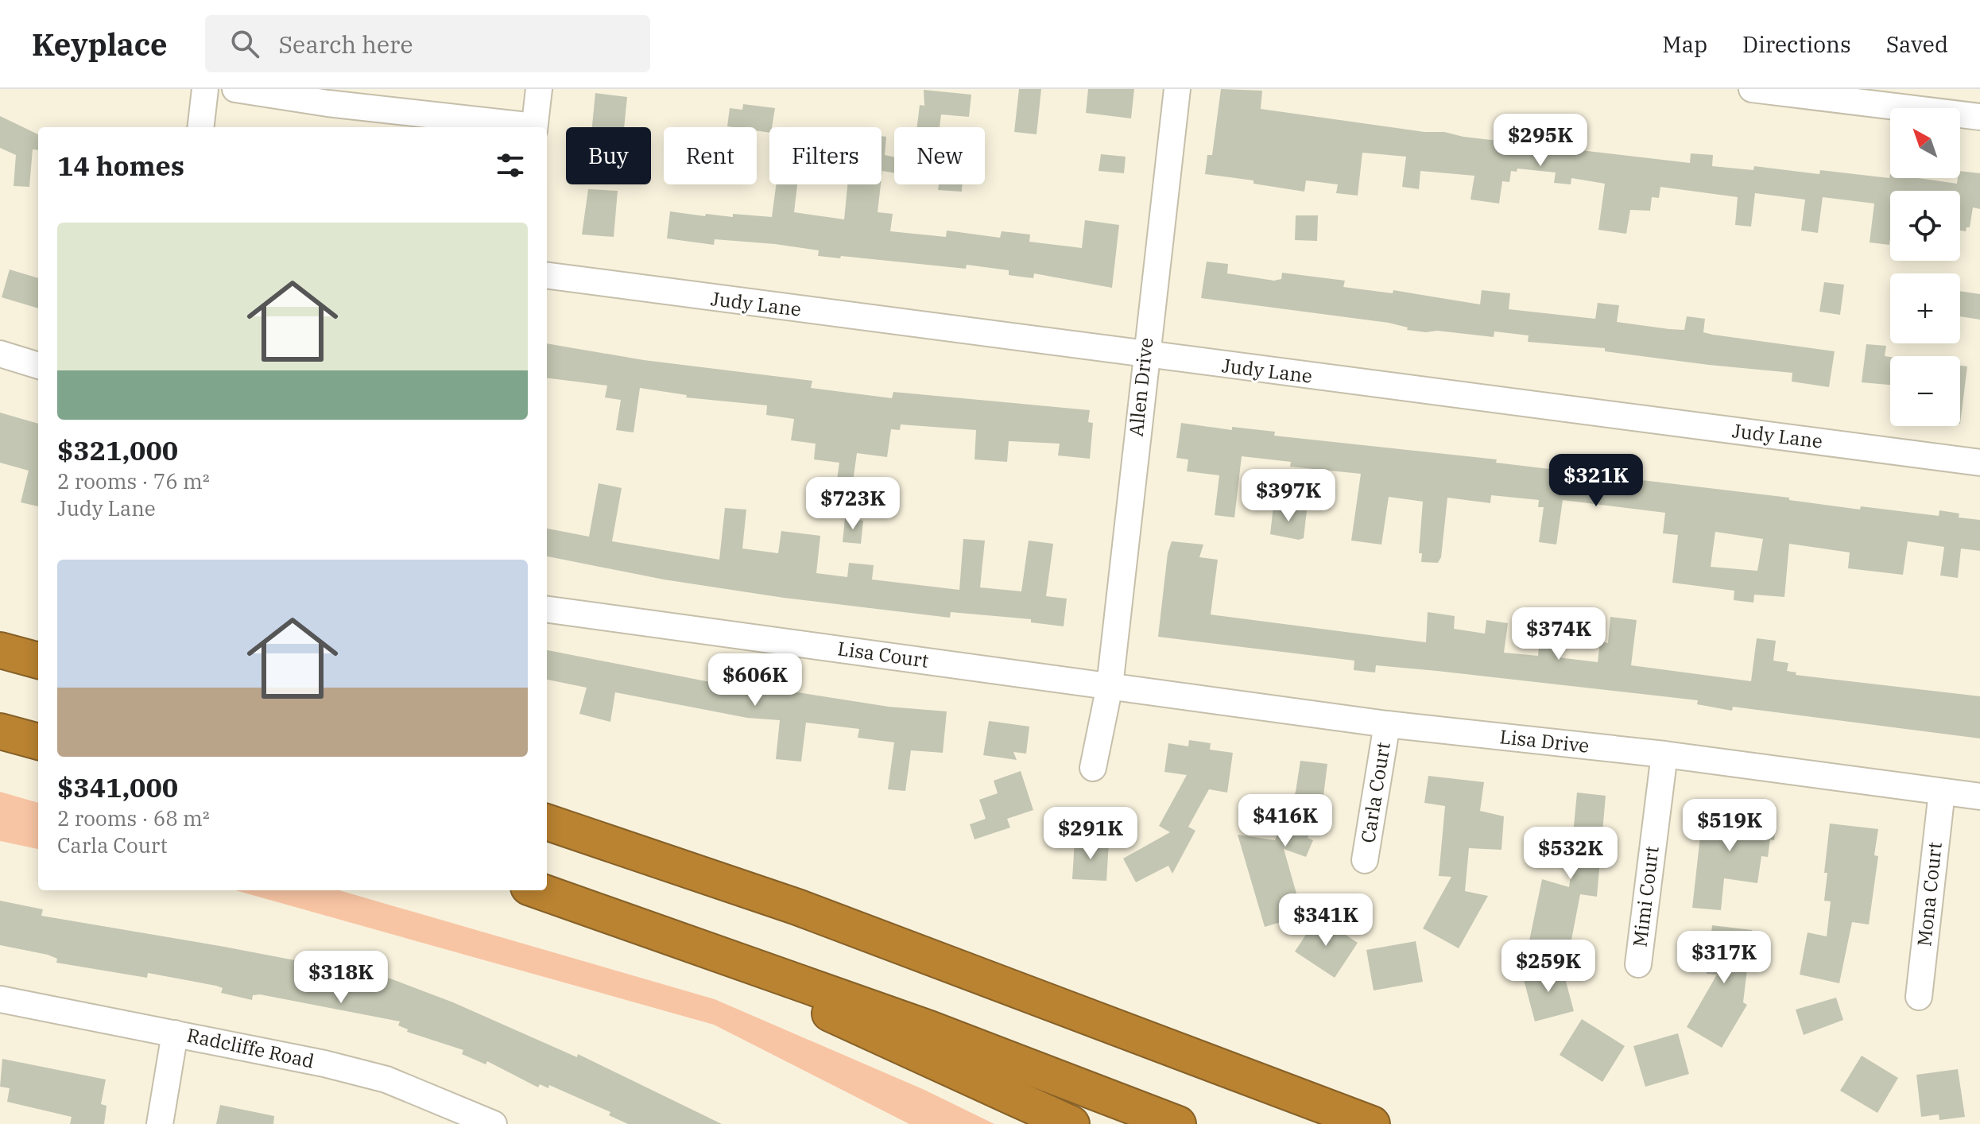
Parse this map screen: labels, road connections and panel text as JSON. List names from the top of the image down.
{
  "streets": {
    "street": [
      "Judy Lane",
      "Allen Drive",
      "Lisa Court",
      "Lisa Drive",
      "Carla Court",
      "Mona Court",
      "Mimi Court",
      "Radcliffe Road"
    ]
  },
  "crossings": [
    ["Judy Lane", "Allen Drive"],
    ["Allen Drive", "Lisa Court"],
    ["Allen Drive", "Lisa Drive"],
    ["Lisa Court", "Lisa Drive"],
    ["Lisa Drive", "Carla Court"],
    ["Lisa Drive", "Mona Court"],
    ["Lisa Drive", "Mimi Court"]
  ],
  "north": "top left",
  "page": {
    "header": "Keyplace",
    "search": "Search here",
    "nav": ["Map", "Directions", "Saved"],
    "map_buttons": ["+", "−"],
    "price": [
      "$295K",
      "$321K",
      "$397K",
      "$723K",
      "$374K",
      "$606K",
      "$416K",
      "$519K",
      "$291K",
      "$532K",
      "$341K",
      "$317K",
      "$259K",
      "$318K"
    ],
    "chip": [
      "Buy",
      "Rent",
      "Filters",
      "New"
    ],
    "heading": "14 homes",
    "list": [
      {
        "name": "$321,000",
        "note": "2 rooms · 76 m² · Judy Lane"
      },
      {
        "name": "$341,000",
        "note": "2 rooms · 68 m² · Carla Court"
      }
    ]
  }
}
